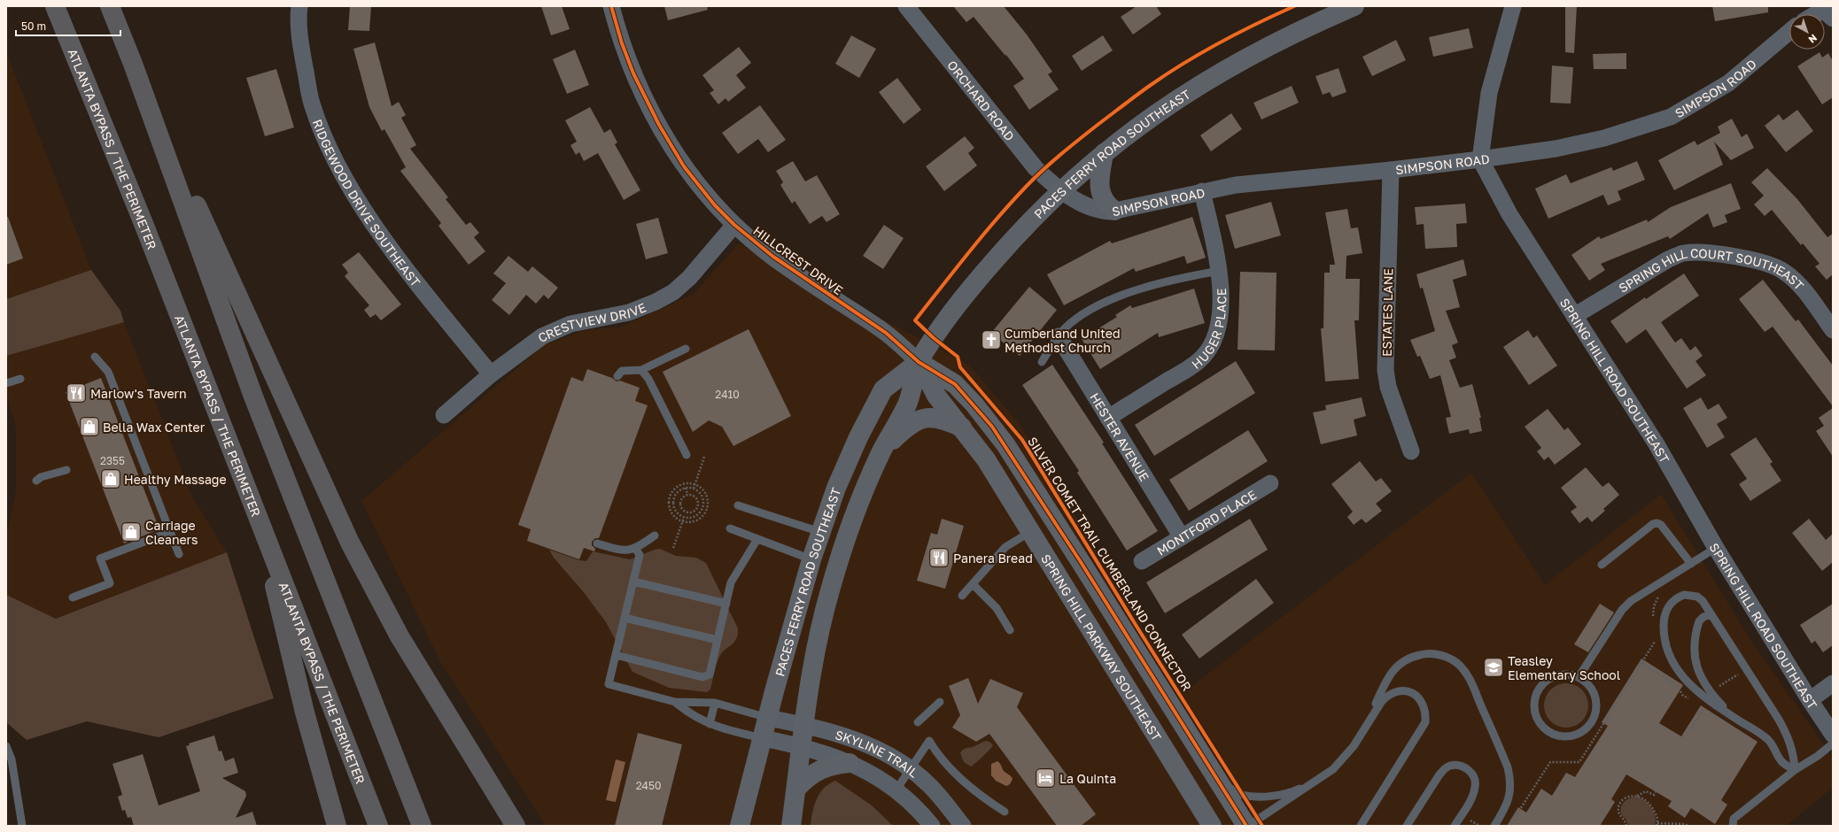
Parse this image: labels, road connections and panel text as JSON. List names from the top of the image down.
{
  "streets": {
    "highway": ["ATLANTA BYPASS / THE PERIMETER"],
    "main road": ["PACES FERRY ROAD SOUTHEAST", "SPRING HILL PARKWAY SOUTHEAST"],
    "street": [
      "SIMPSON ROAD",
      "ORCHARD ROAD",
      "RIDGEWOOD DRIVE SOUTHEAST",
      "HILLCREST DRIVE",
      "SPRING HILL COURT SOUTHEAST",
      "ESTATES LANE",
      "CRESTVIEW DRIVE",
      "HUGER PLACE",
      "SPRING HILL ROAD SOUTHEAST",
      "HESTER AVENUE",
      "MONTFORD PLACE",
      "SKYLINE TRAIL"
    ],
    "cycle path": ["SILVER COMET TRAIL CUMBERLAND CONNECTOR"]
  },
  "crossings": [
    ["SIMPSON ROAD", "ORCHARD ROAD"],
    ["SIMPSON ROAD", "PACES FERRY ROAD SOUTHEAST"],
    ["SIMPSON ROAD", "ESTATES LANE"],
    ["SIMPSON ROAD", "HUGER PLACE"],
    ["SIMPSON ROAD", "SPRING HILL ROAD SOUTHEAST"],
    ["ORCHARD ROAD", "PACES FERRY ROAD SOUTHEAST"],
    ["PACES FERRY ROAD SOUTHEAST", "HILLCREST DRIVE"],
    ["PACES FERRY ROAD SOUTHEAST", "SPRING HILL PARKWAY SOUTHEAST"],
    ["PACES FERRY ROAD SOUTHEAST", "SKYLINE TRAIL"],
    ["RIDGEWOOD DRIVE SOUTHEAST", "CRESTVIEW DRIVE"],
    ["HILLCREST DRIVE", "CRESTVIEW DRIVE"],
    ["HILLCREST DRIVE", "SPRING HILL PARKWAY SOUTHEAST"],
    ["SPRING HILL COURT SOUTHEAST", "SPRING HILL ROAD SOUTHEAST"],
    ["HUGER PLACE", "HESTER AVENUE"],
    ["HESTER AVENUE", "MONTFORD PLACE"]
  ],
  "places": {
    "church": ["Cumberland United Methodist Church"],
    "restaurant": ["Marlow's Tavern", "Panera Bread"],
    "shop": ["Bella Wax Center", "Healthy Massage", "Carriage Cleaners"],
    "school or university": ["Teasley Elementary School"],
    "hotel": ["La Quinta"]
  },
  "house_numbers": ["2410", "2355", "2450"],
  "scale_bar": "50 m",
  "north": "bottom right"
}
